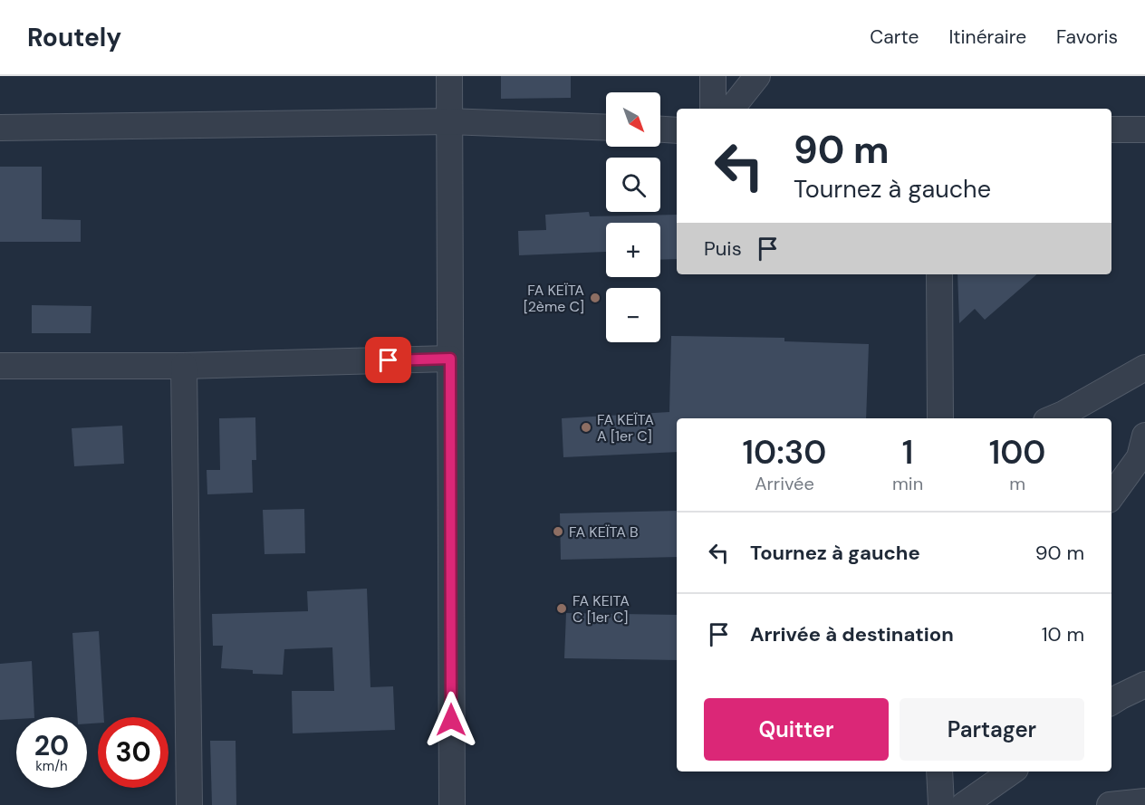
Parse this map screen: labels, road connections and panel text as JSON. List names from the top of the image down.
{
  "places": [
    "FA KEÏTA [2ème C]",
    "FA KEÏTA A [1er C]",
    "FA KEÏTA B",
    "FA KEITA C [1er C]"
  ],
  "north": "bottom right",
  "page": {
    "header": "Routely",
    "nav": ["Carte", "Itinéraire", "Favoris"],
    "map_buttons": ["+", "−"],
    "turn": ["90 m", "Tournez à gauche"],
    "then": "Puis",
    "eta": [
      "10:30",
      "Arrivée",
      "1",
      "min",
      "100",
      "m"
    ],
    "list": [
      {
        "name": "Tournez à gauche",
        "value": "90 m"
      },
      {
        "name": "Arrivée à destination",
        "value": "10 m"
      }
    ],
    "buttons": ["Quitter", "Partager"],
    "speed": "20 km/h",
    "limit": "30"
  }
}
